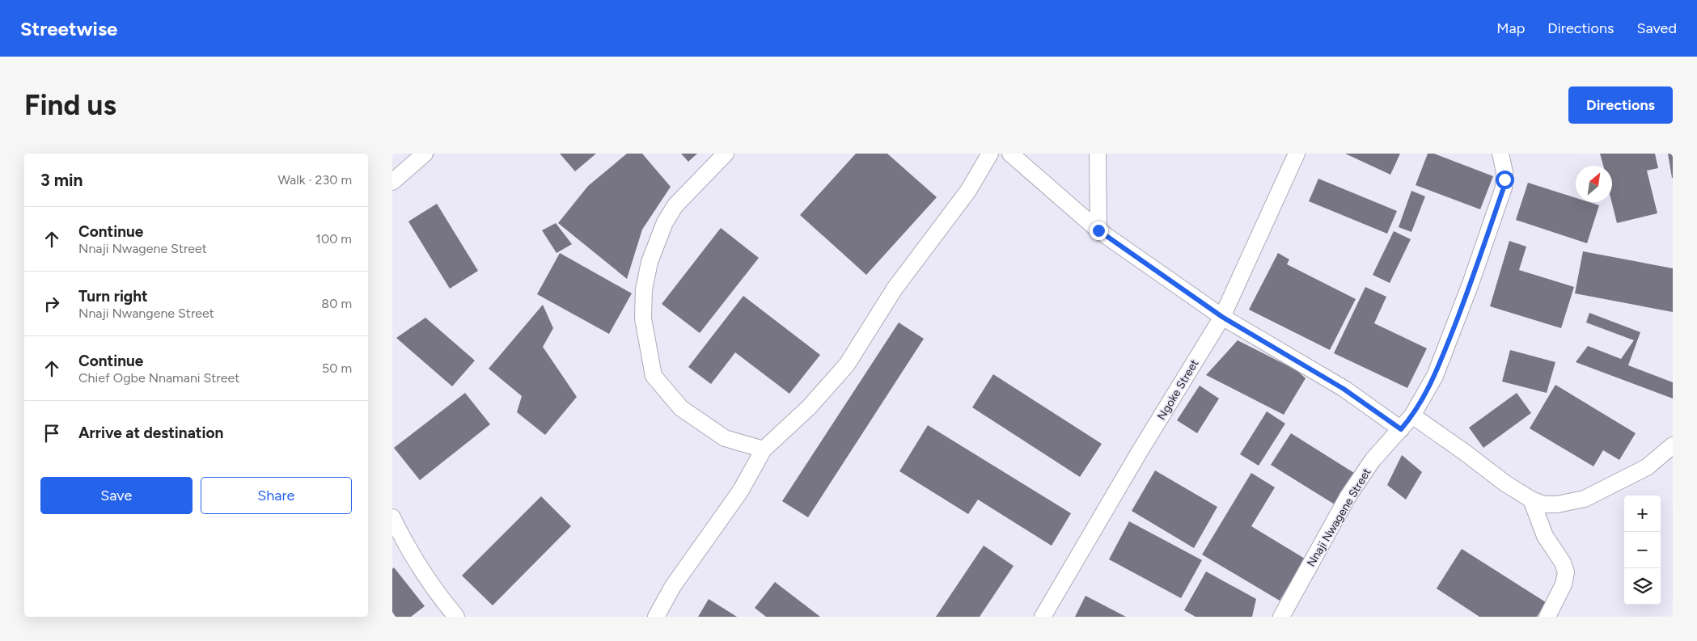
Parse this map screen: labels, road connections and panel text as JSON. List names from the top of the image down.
{
  "streets": {
    "street": ["Ngoke Street", "Nnaji Nwagene Street"]
  },
  "north": "top right",
  "page": {
    "header": "Streetwise",
    "nav": ["Map", "Directions", "Saved"],
    "buttons": [
      "Directions",
      ["Save", "Share"]
    ],
    "title": "Find us",
    "heading": ["3 min", "Walk · 230 m"],
    "list": [
      ["Continue", "Nnaji Nwagene Street", "100 m"],
      ["Turn right", "Nnaji Nwangene Street", "80 m"],
      ["Continue", "Chief Ogbe Nnamani Street", "50 m"],
      "Arrive at destination"
    ],
    "map_buttons": ["+", "−"]
  }
}
